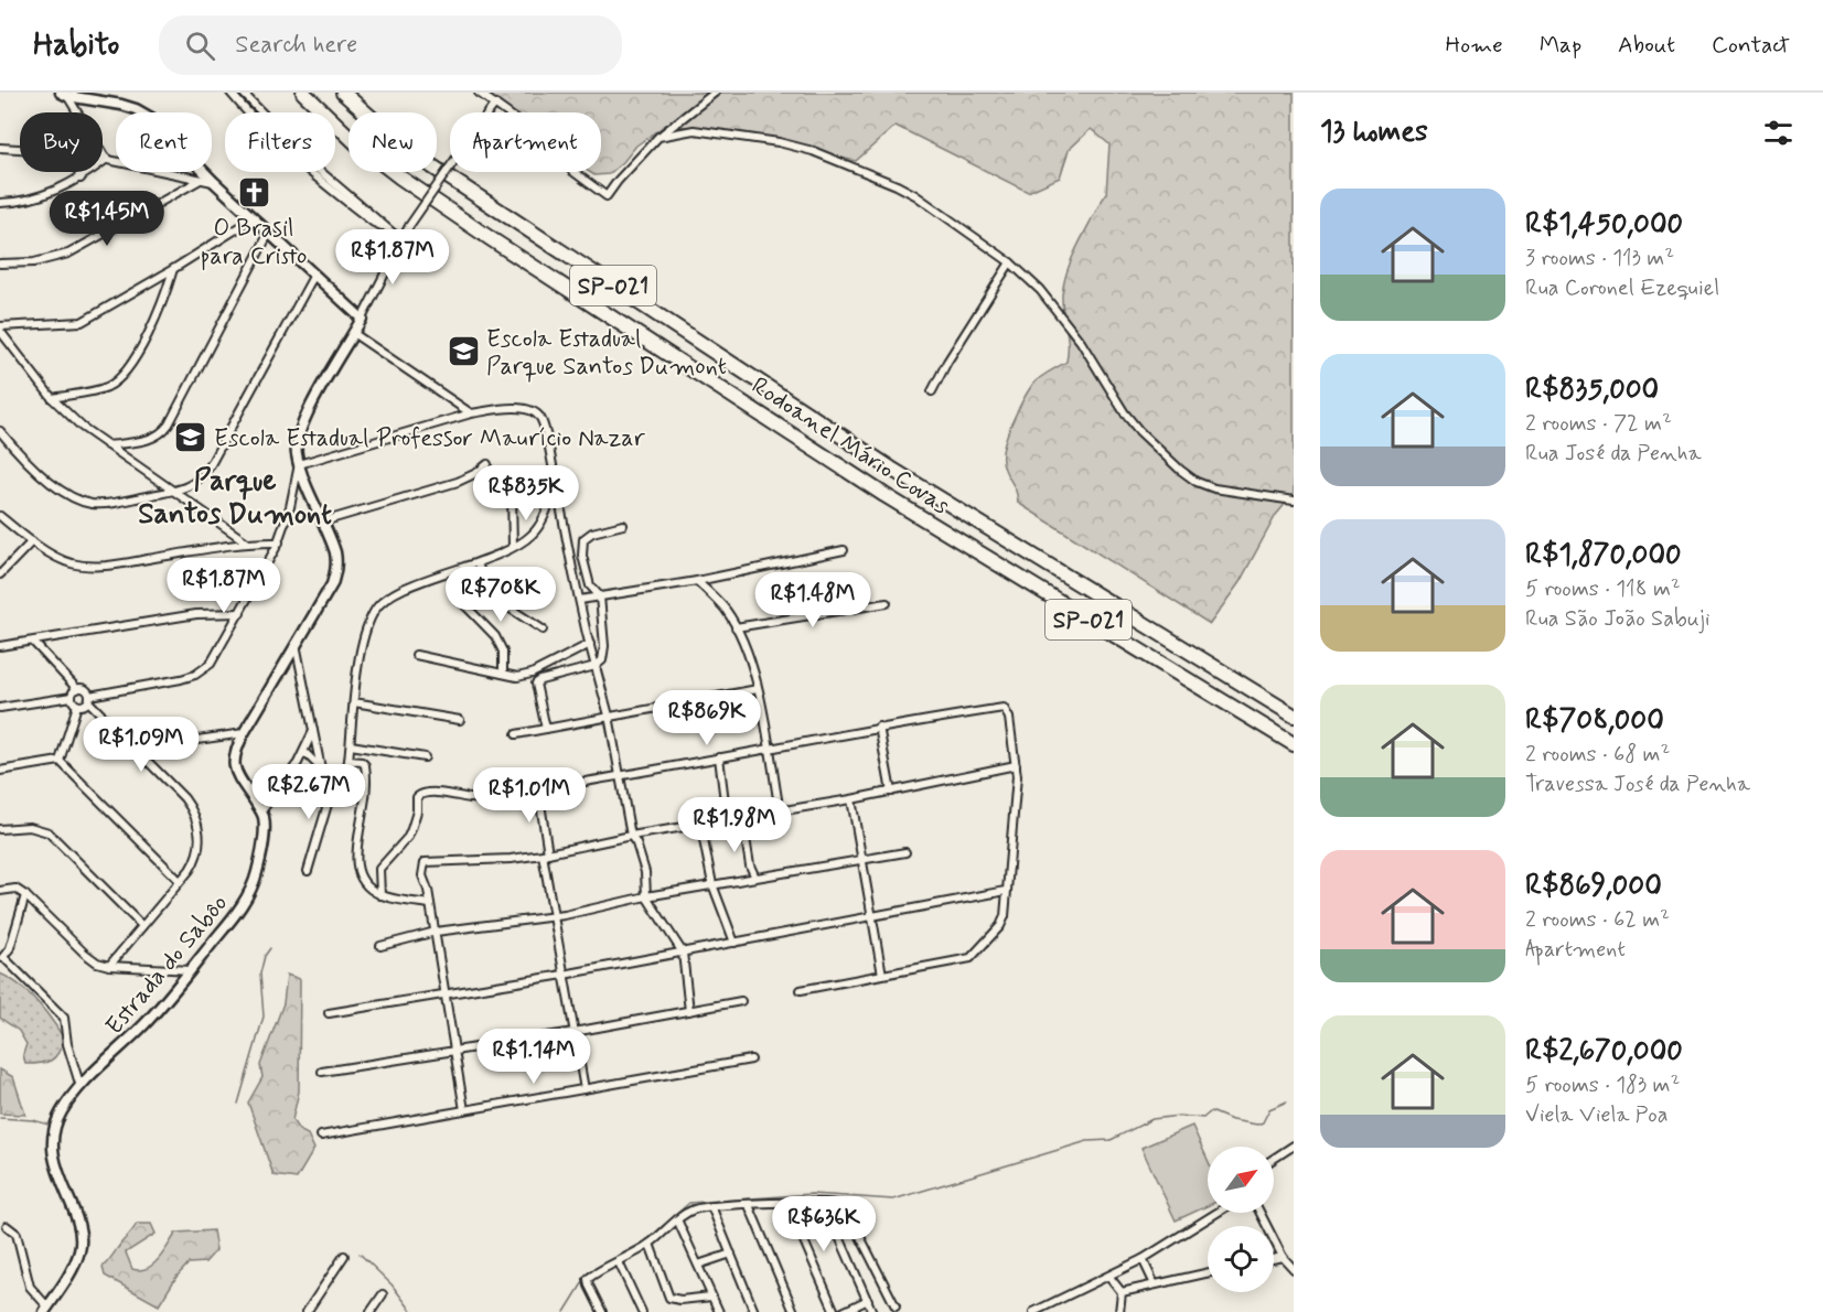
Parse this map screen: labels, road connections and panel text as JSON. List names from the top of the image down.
{
  "streets": {
    "highway": ["SP-021", "Rodoanel Mário Covas"],
    "street": ["Estrada do Sabôo"]
  },
  "districts": ["Parque Santos Dumont"],
  "places": {
    "church": ["O Brasil para Cristo"],
    "school or university": ["Escola Estadual Parque Santos Dumont", "Escola Estadual Professor Maurício Nazar"]
  },
  "north": "top right",
  "page": {
    "header": "Habito",
    "search": "Search here",
    "nav": [
      "Home",
      "Map",
      "About",
      "Contact"
    ],
    "heading": "13 homes",
    "chip": [
      "Buy",
      "Rent",
      "Filters",
      "New",
      "Apartment"
    ],
    "list": [
      {
        "name": "R$1,450,000",
        "note": "3 rooms · 113 m² · Rua Coronel Ezequiel"
      },
      {
        "name": "R$835,000",
        "note": "2 rooms · 72 m² · Rua José da Penha"
      },
      {
        "name": "R$1,870,000",
        "note": "5 rooms · 118 m² · Rua São João Sabuji"
      },
      {
        "name": "R$708,000",
        "note": "2 rooms · 68 m² · Travessa José da Penha"
      },
      {
        "name": "R$869,000",
        "note": "2 rooms · 62 m² · Apartment"
      },
      {
        "name": "R$2,670,000",
        "note": "5 rooms · 183 m² · Viela Viela Poa"
      }
    ],
    "price": [
      "R$1.45M",
      "R$1.87M",
      "R$835K",
      "R$1.87M",
      "R$708K",
      "R$1.48M",
      "R$869K",
      "R$1.09M",
      "R$2.67M",
      "R$1.01M",
      "R$1.98M",
      "R$1.14M",
      "R$636K"
    ]
  }
}
